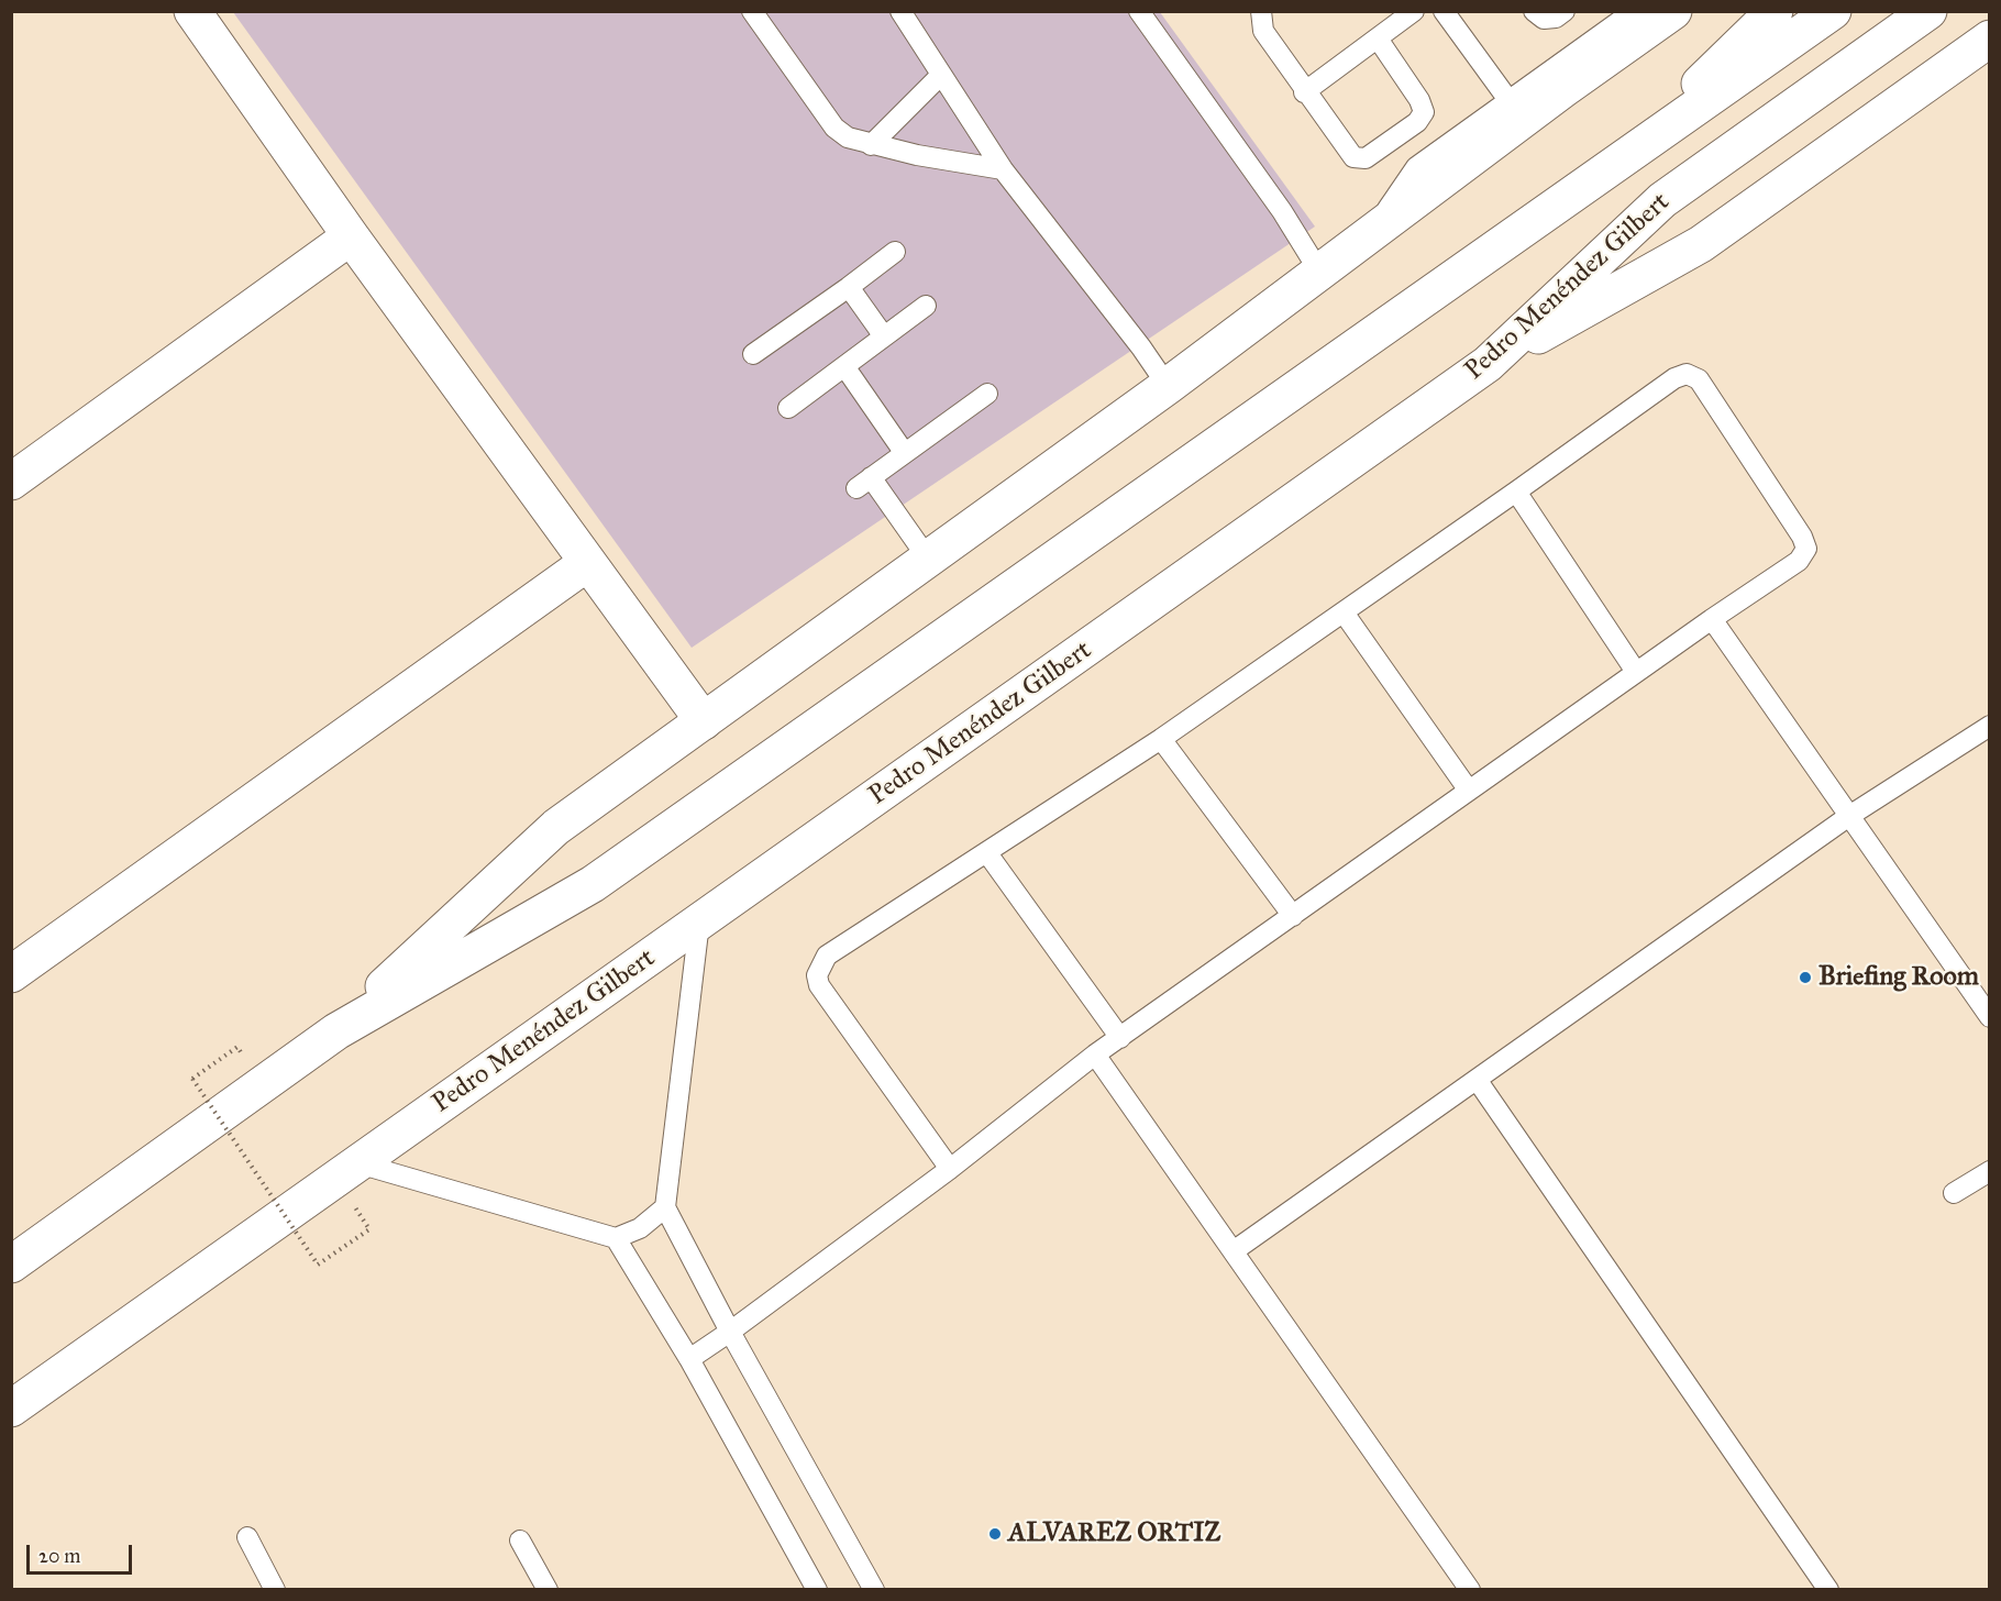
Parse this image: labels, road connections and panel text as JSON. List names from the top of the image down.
{
  "streets": {
    "main road": ["Pedro Menéndez Gilbert"]
  },
  "places": ["Briefing Room", "ALVAREZ ORTIZ"],
  "scale_bar": "20 m"
}
